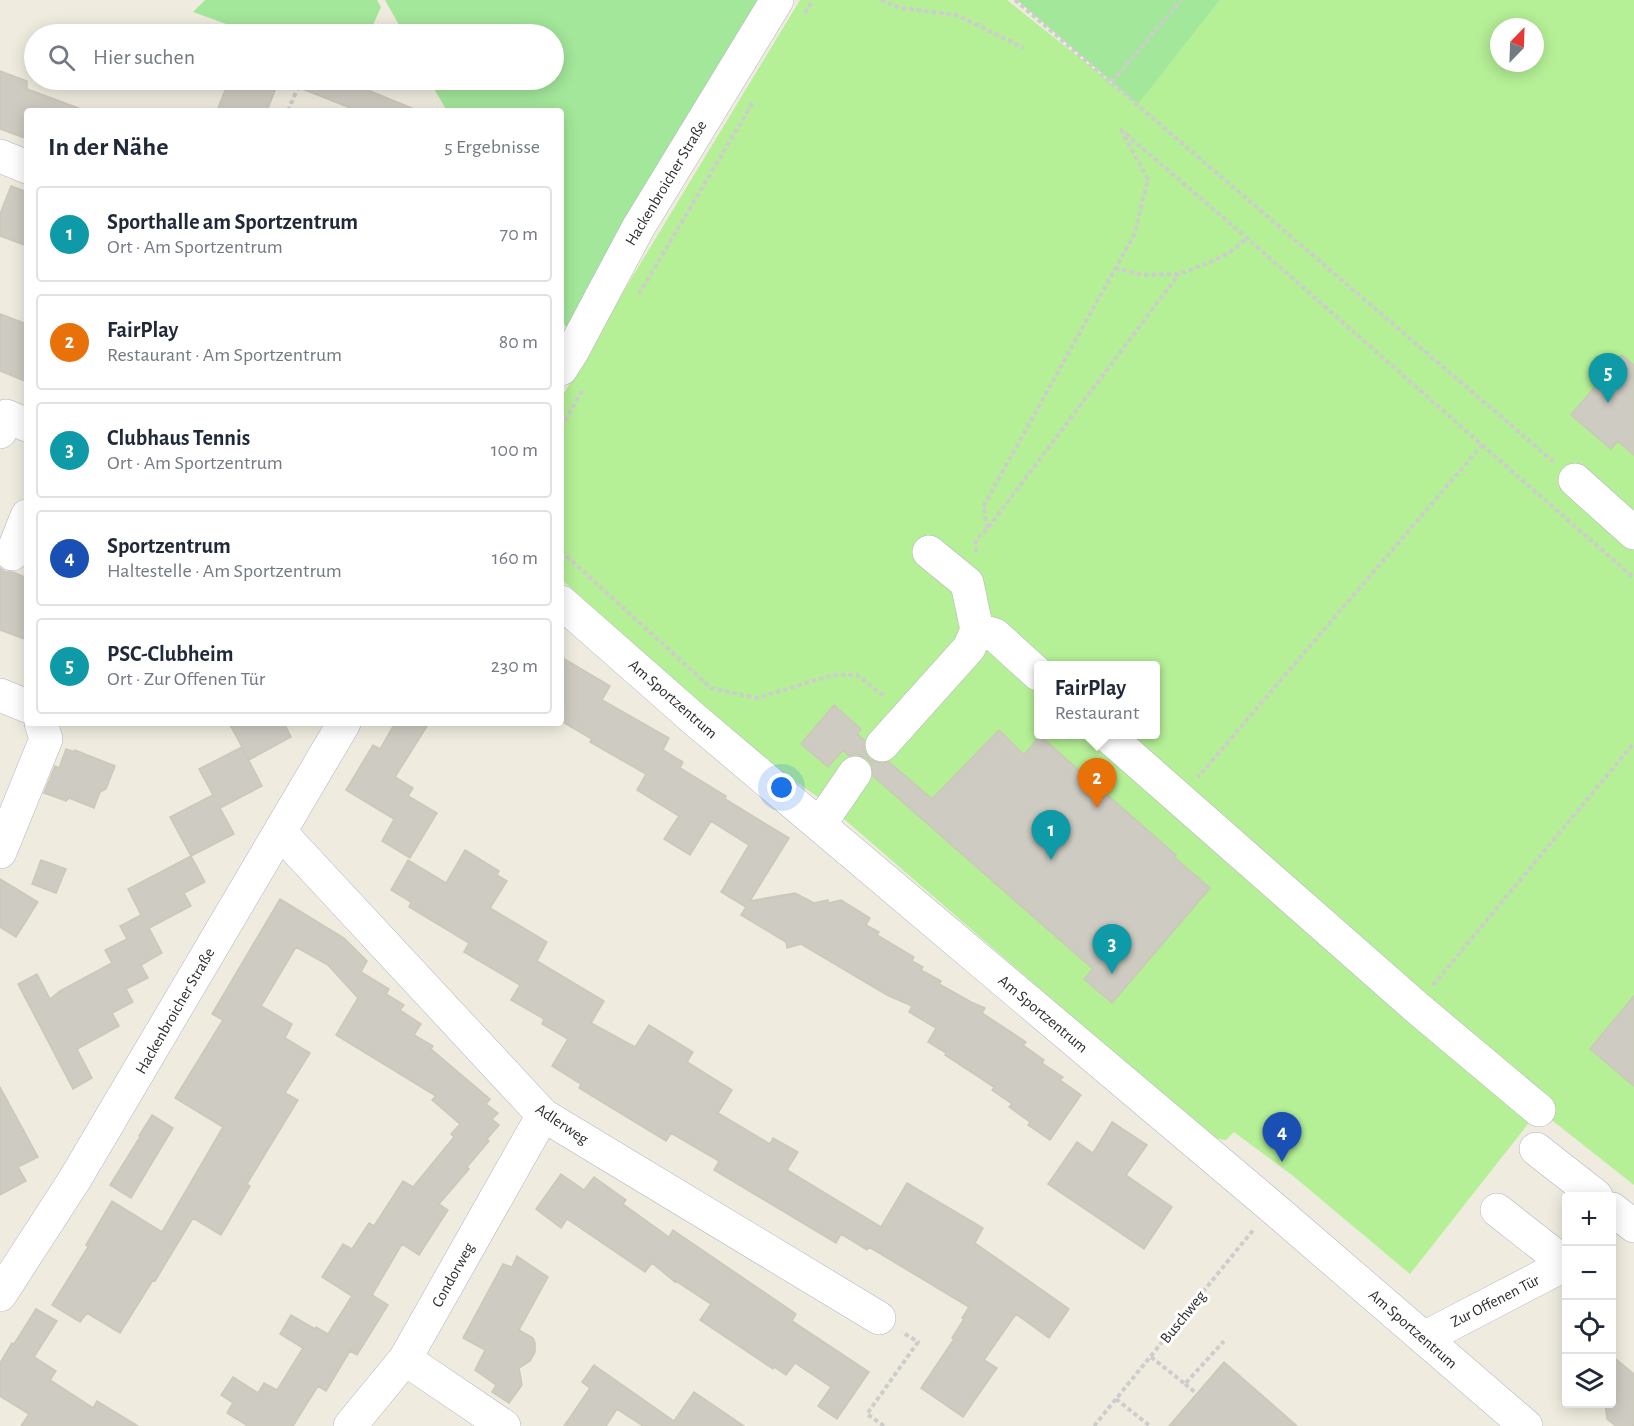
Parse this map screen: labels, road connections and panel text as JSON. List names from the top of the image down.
{
  "streets": {
    "street": [
      "Hackenbroicher Straße",
      "Am Sportzentrum",
      "Adlerweg",
      "Condorweg",
      "Zur Offenen Tür"
    ],
    "path": ["Buschweg"]
  },
  "crossings": [
    ["Hackenbroicher Straße", "Adlerweg"],
    ["Am Sportzentrum", "Zur Offenen Tür"],
    ["Am Sportzentrum", "Buschweg"],
    ["Adlerweg", "Condorweg"]
  ],
  "north": "top right",
  "page": {
    "search": "Hier suchen",
    "heading": ["In der Nähe", "5 Ergebnisse"],
    "list": [
      {
        "mark": "1",
        "name": "Sporthalle am Sportzentrum",
        "note": "Ort · Am Sportzentrum",
        "value": "70 m"
      },
      {
        "mark": "2",
        "name": "FairPlay",
        "note": "Restaurant · Am Sportzentrum",
        "value": "80 m"
      },
      {
        "mark": "3",
        "name": "Clubhaus Tennis",
        "note": "Ort · Am Sportzentrum",
        "value": "100 m"
      },
      {
        "mark": "4",
        "name": "Sportzentrum",
        "note": "Haltestelle · Am Sportzentrum",
        "value": "160 m"
      },
      {
        "mark": "5",
        "name": "PSC-Clubheim",
        "note": "Ort · Zur Offenen Tür",
        "value": "230 m"
      }
    ],
    "pins": [
      "5",
      "2",
      "1",
      "3",
      "4"
    ],
    "popup": ["FairPlay", "Restaurant"],
    "map_buttons": ["+", "−"]
  }
}
